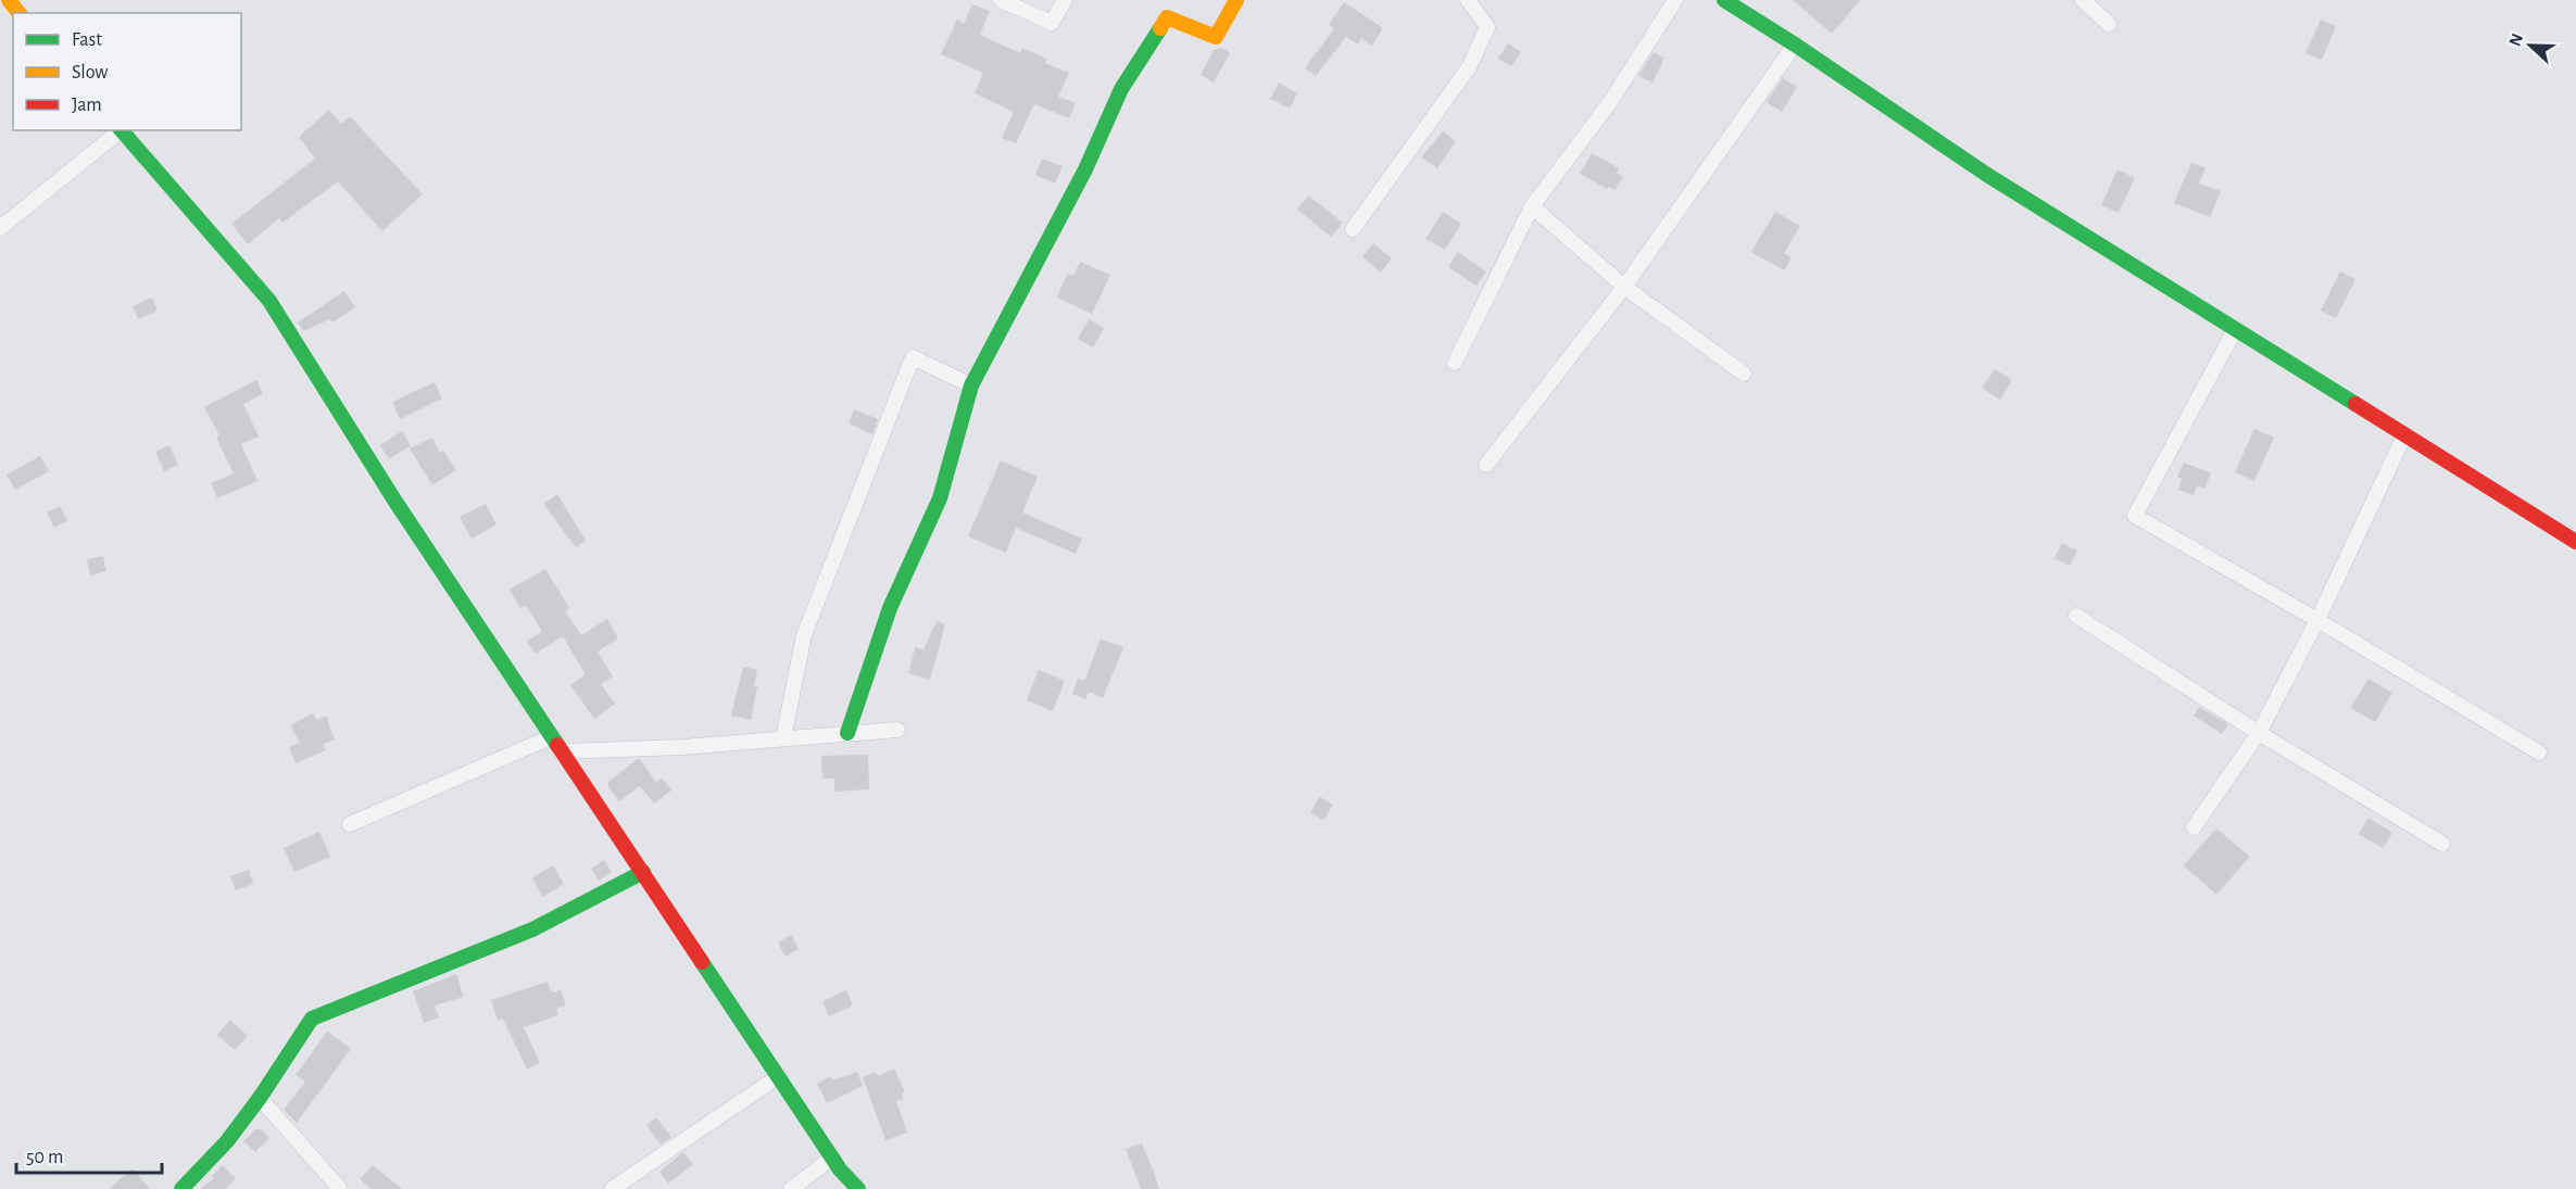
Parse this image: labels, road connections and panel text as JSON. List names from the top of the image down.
{
  "legend": ["Fast", "Slow", "Jam"],
  "scale_bar": "50 m",
  "north": "left"
}
